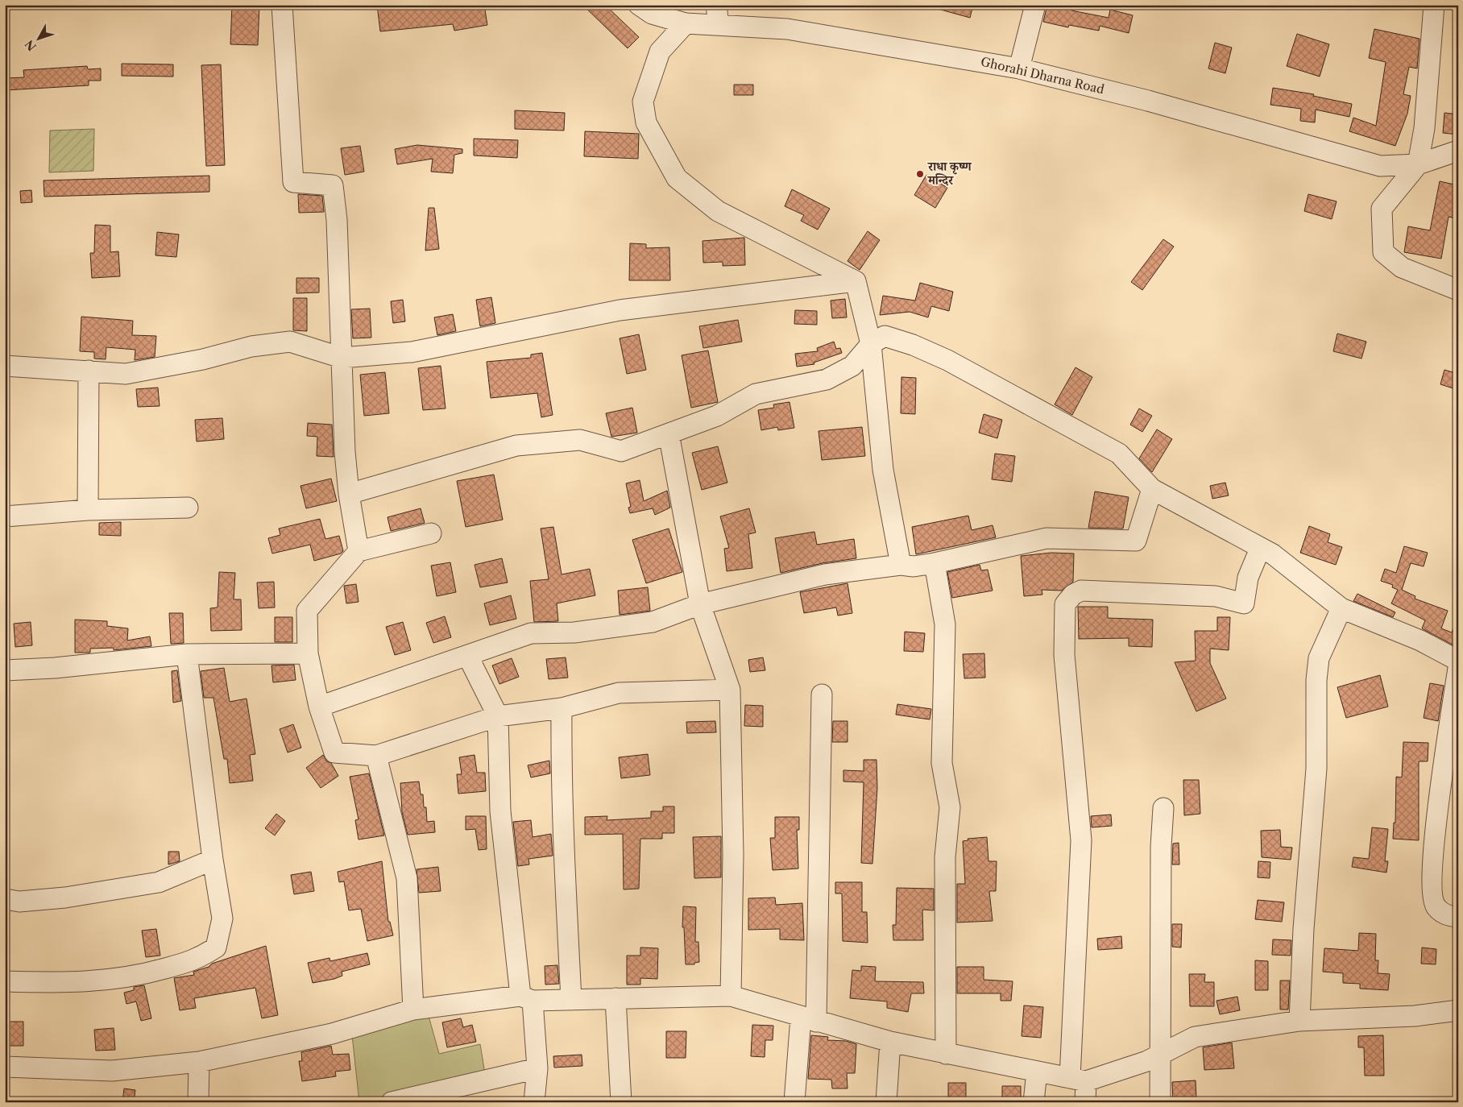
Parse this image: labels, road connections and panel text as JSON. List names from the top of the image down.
{
  "streets": {
    "street": ["Ghorahi Dharna Road"]
  },
  "places": ["राधा कृष्ण मन्दिर"],
  "north": "bottom left"
}
